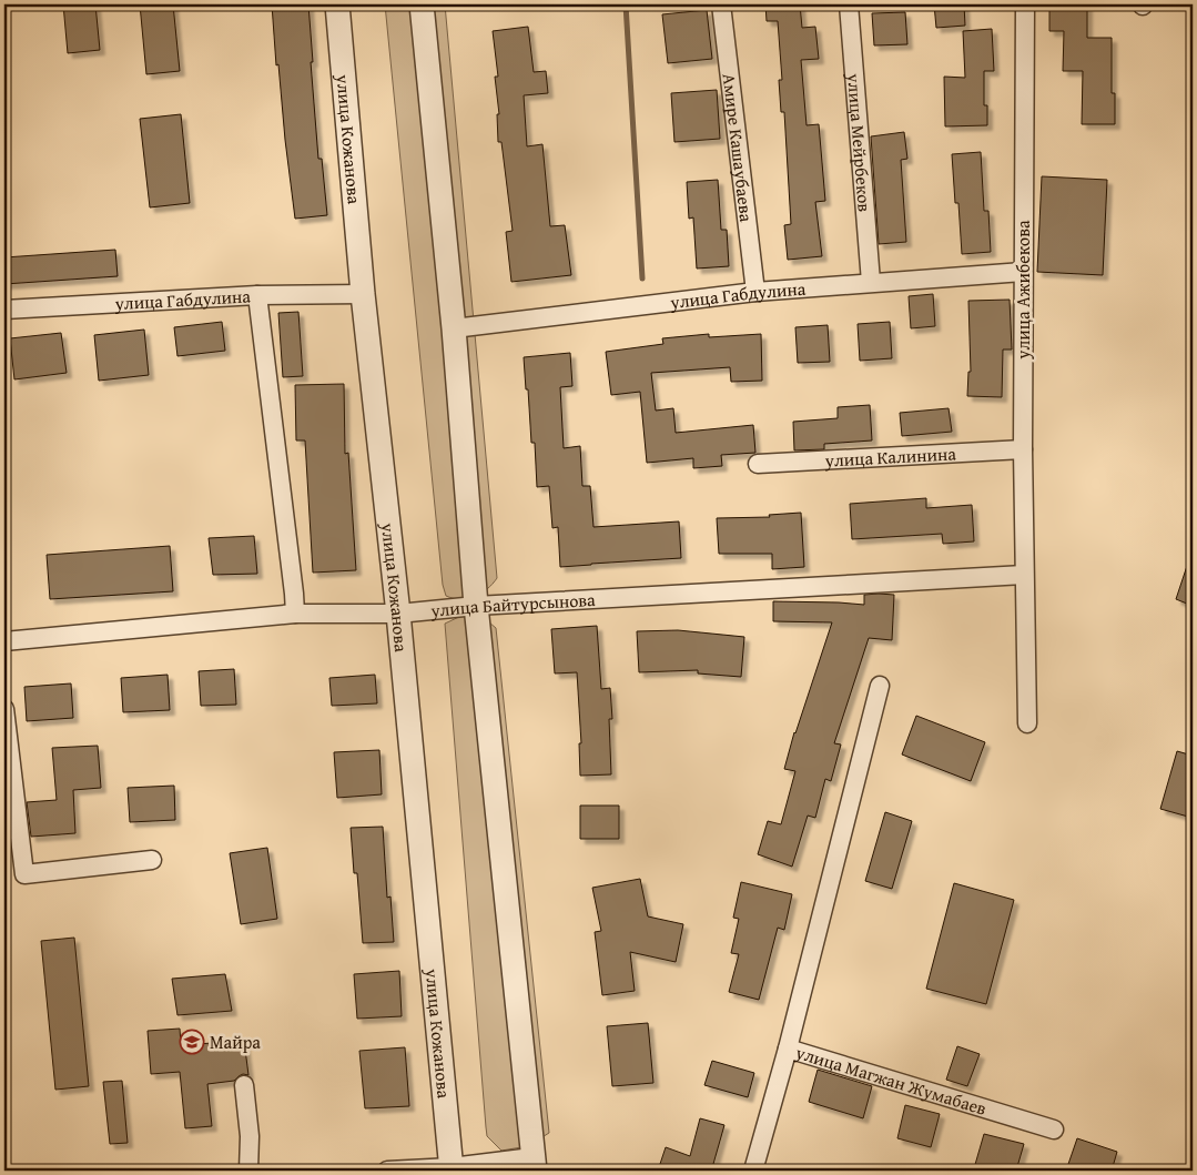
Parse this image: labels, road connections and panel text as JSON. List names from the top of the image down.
{
  "streets": {
    "street": [
      "улица Кожанова",
      "улица Мейрбеков",
      "Амире Кашаубаева",
      "улица Ажибекова",
      "улица Габдулина",
      "улица Калинина",
      "улица Байтурсынова",
      "улица Магжан Жумабаев"
    ]
  },
  "crossings": [
    ["улица Кожанова", "улица Габдулина"],
    ["улица Кожанова", "улица Байтурсынова"],
    ["улица Мейрбеков", "улица Габдулина"],
    ["Амире Кашаубаева", "улица Габдулина"],
    ["улица Ажибекова", "улица Габдулина"],
    ["улица Ажибекова", "улица Калинина"],
    ["улица Ажибекова", "улица Байтурсынова"]
  ],
  "places": {
    "school or university": ["Майра"]
  }
}
